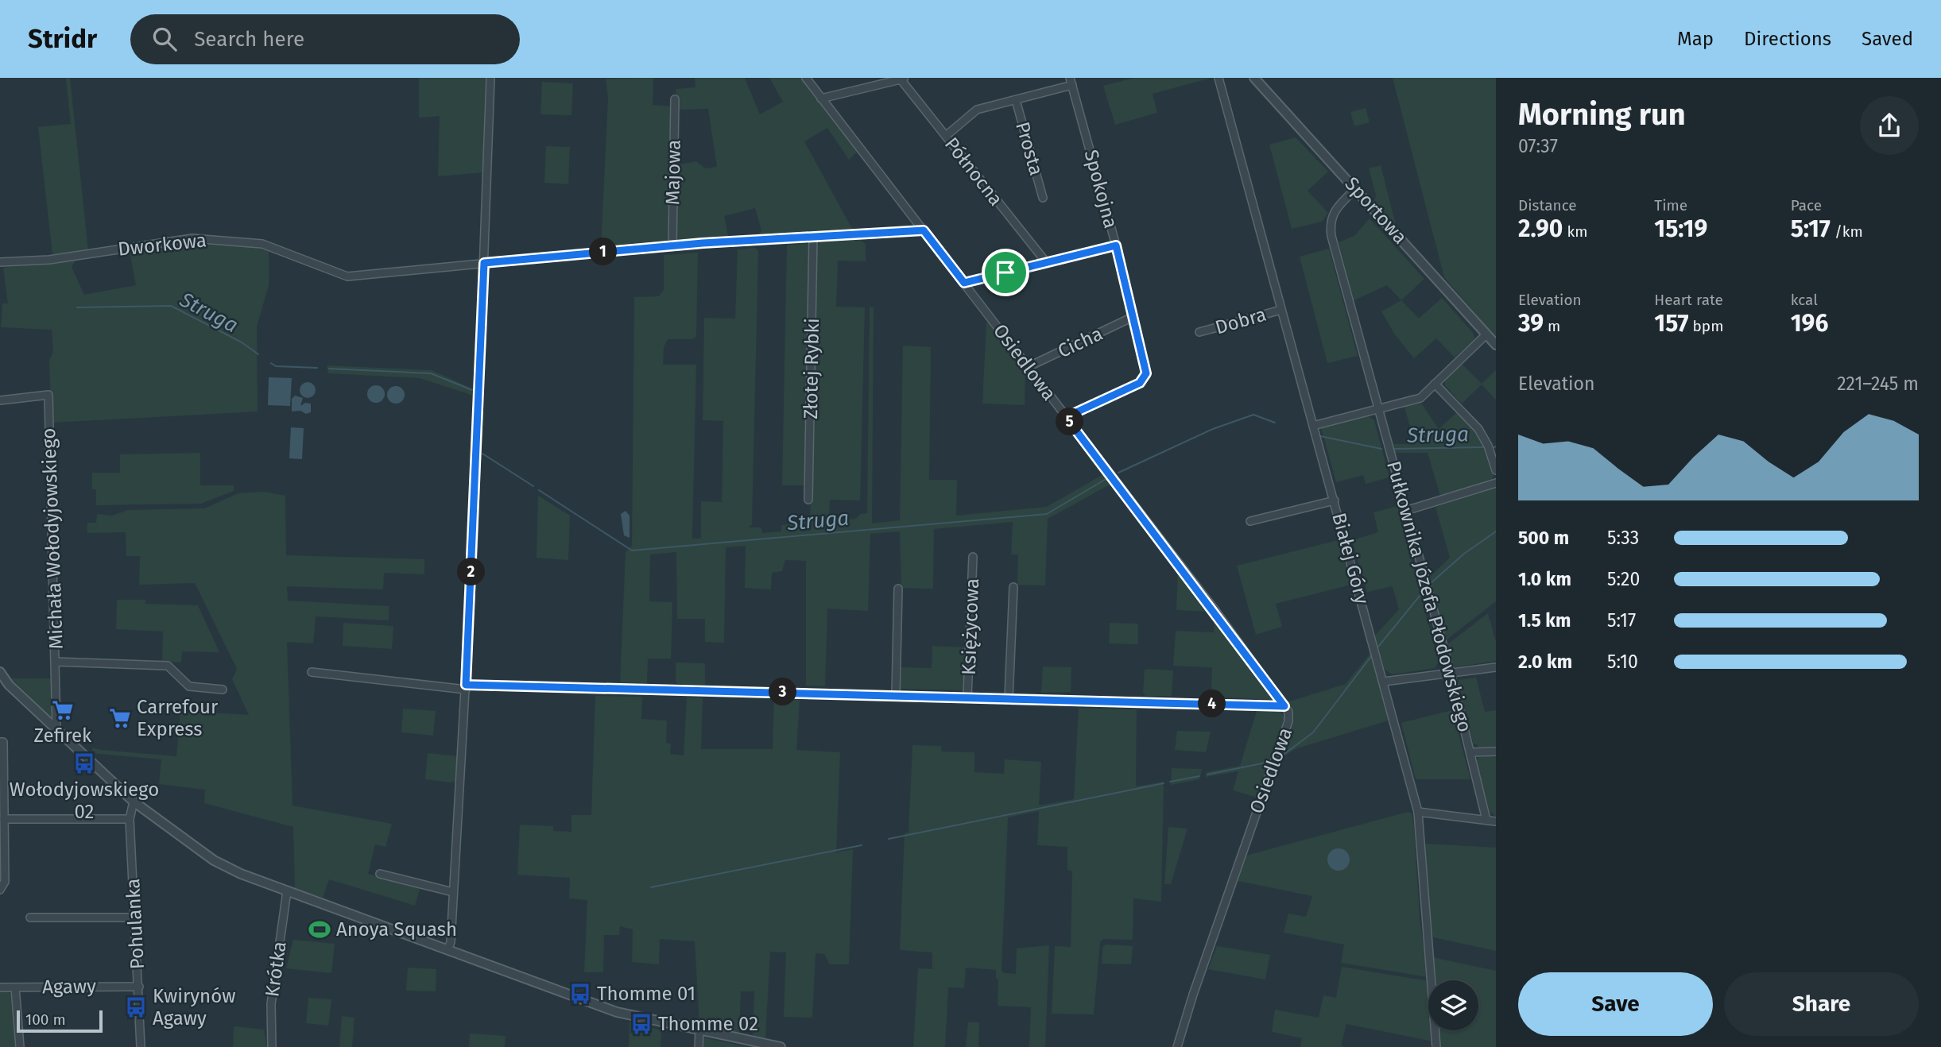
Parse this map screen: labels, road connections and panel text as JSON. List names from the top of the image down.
{
  "streets": {
    "street": [
      "Prosta",
      "Północna",
      "Majowa",
      "Spokojna",
      "Sportowa",
      "Dworkowa",
      "Dobra",
      "Cicha",
      "Osiedlowa",
      "Złotej Rybki",
      "Michała Wołodyjowskiego",
      "Białej Góry",
      "Pułkownika Józefa Płodowskiego",
      "Księżycowa",
      "Pohulanka",
      "Krótka",
      "Agawy"
    ]
  },
  "crossings": [
    ["Majowa", "Dworkowa"],
    ["Spokojna", "Cicha"],
    ["Spokojna", "Osiedlowa"],
    ["Sportowa", "Pułkownika Józefa Płodowskiego"],
    ["Dworkowa", "Osiedlowa"],
    ["Dworkowa", "Złotej Rybki"],
    ["Dobra", "Białej Góry"],
    ["Cicha", "Osiedlowa"],
    ["Pohulanka", "Agawy"]
  ],
  "water": ["Struga"],
  "places": {
    "supermarket": ["Zefirek", "Carrefour Express"],
    "bus stop": [
      "Wołodyjowskiego 02",
      "Thomme 01",
      "Kwirynów Agawy",
      "Thomme 02"
    ],
    "sports": ["Anoya Squash"]
  },
  "scale_bar": "100 m",
  "page": {
    "header": "Stridr",
    "search": "Search here",
    "nav": ["Map", "Directions", "Saved"],
    "heading": ["Morning run", "07:37"],
    "stats": [
      ["Distance", "2.90 km"],
      ["Time", "15:19"],
      ["Pace", "5:17 /km"],
      ["Elevation", "39 m"],
      ["Heart rate", "157 bpm"],
      ["kcal", "196"]
    ],
    "pins": [
      "1",
      "5",
      "2",
      "3",
      "4"
    ],
    "chart": ["Elevation", "221–245 m"],
    "list": [
      {
        "name": "500 m",
        "note": "5:33"
      },
      {
        "name": "1.0 km",
        "note": "5:20"
      },
      {
        "name": "1.5 km",
        "note": "5:17"
      },
      {
        "name": "2.0 km",
        "note": "5:10"
      }
    ],
    "buttons": ["Save", "Share"],
    "scale": "100 m"
  }
}
